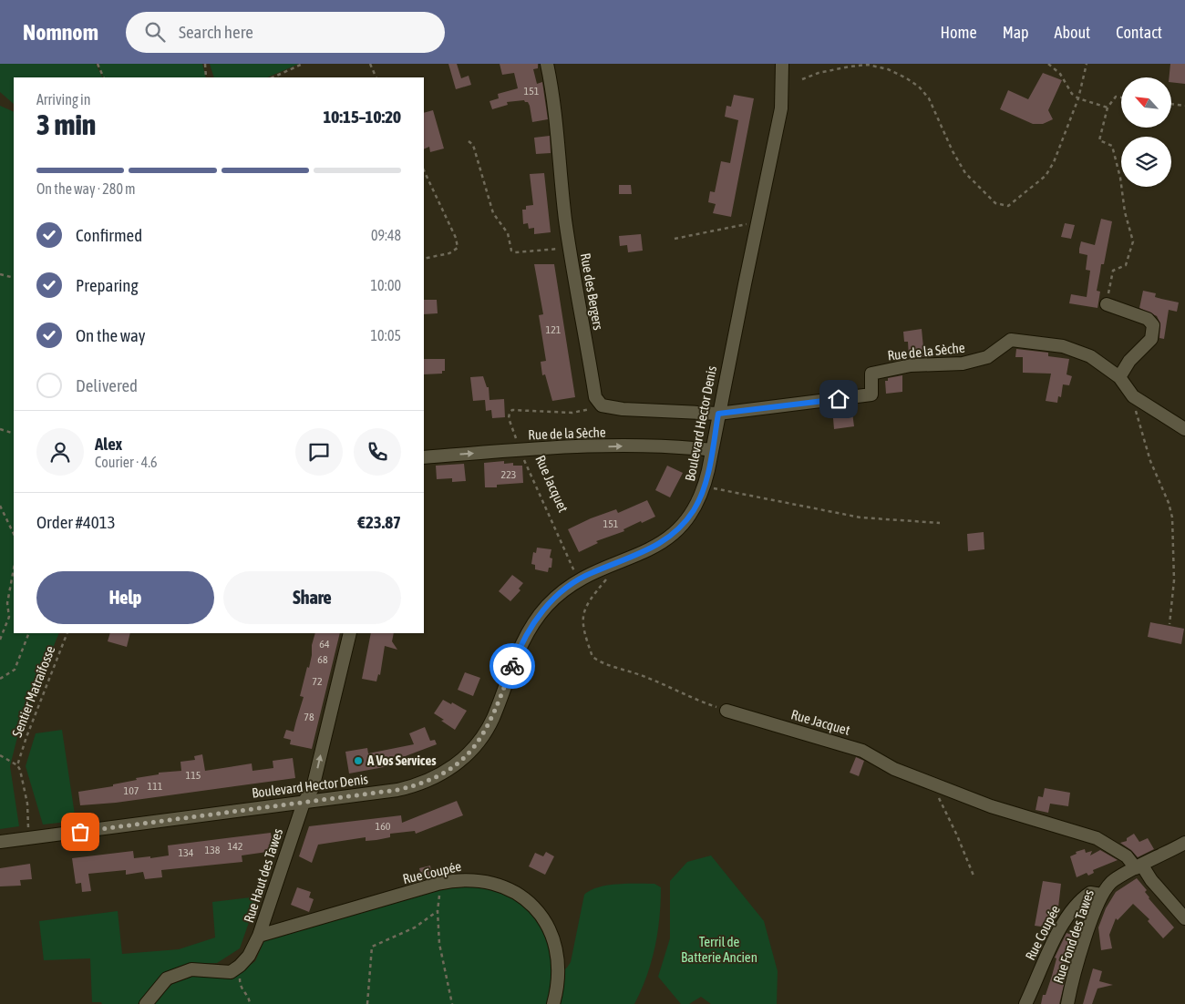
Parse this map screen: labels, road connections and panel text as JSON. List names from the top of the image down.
{
  "streets": {
    "street": [
      "Rue des Bergers",
      "Rue de la Sèche",
      "Boulevard Hector Denis",
      "Rue Jacquet",
      "Rue Coupée",
      "Rue Haut des Tawes",
      "Rue Fond des Tawes"
    ],
    "path": ["Sentier Matraîfosse"]
  },
  "crossings": [
    ["Rue des Bergers", "Rue Jacquet"],
    ["Rue de la Sèche", "Boulevard Hector Denis"],
    ["Rue de la Sèche", "Rue Jacquet"],
    ["Boulevard Hector Denis", "Rue Jacquet"],
    ["Boulevard Hector Denis", "Rue Haut des Tawes"],
    ["Rue Jacquet", "Rue Fond des Tawes"],
    ["Rue Coupée", "Rue Haut des Tawes"],
    ["Rue Coupée", "Rue Fond des Tawes"]
  ],
  "one_way": ["Rue Haut des Tawes"],
  "parks": ["Terril de Batterie Ancien"],
  "places": ["A Vos Services"],
  "house_numbers": [
    "151",
    "121",
    "223",
    "151",
    "64",
    "68",
    "72",
    "78",
    "115",
    "111",
    "107",
    "160",
    "142",
    "138",
    "134"
  ],
  "north": "top left",
  "page": {
    "header": "Nomnom",
    "search": "Search here",
    "nav": [
      "Home",
      "Map",
      "About",
      "Contact"
    ],
    "heading": ["3 min", "Arriving in", "10:15–10:20"],
    "panel": [
      "Alex",
      "Courier · 4.6",
      "Order #4013",
      "€23.87"
    ],
    "bar": "On the way · 280 m",
    "list": [
      ["Confirmed", "09:48"],
      ["Preparing", "10:00"],
      ["On the way", "10:05"],
      "Delivered"
    ],
    "buttons": ["Help", "Share"]
  }
}
